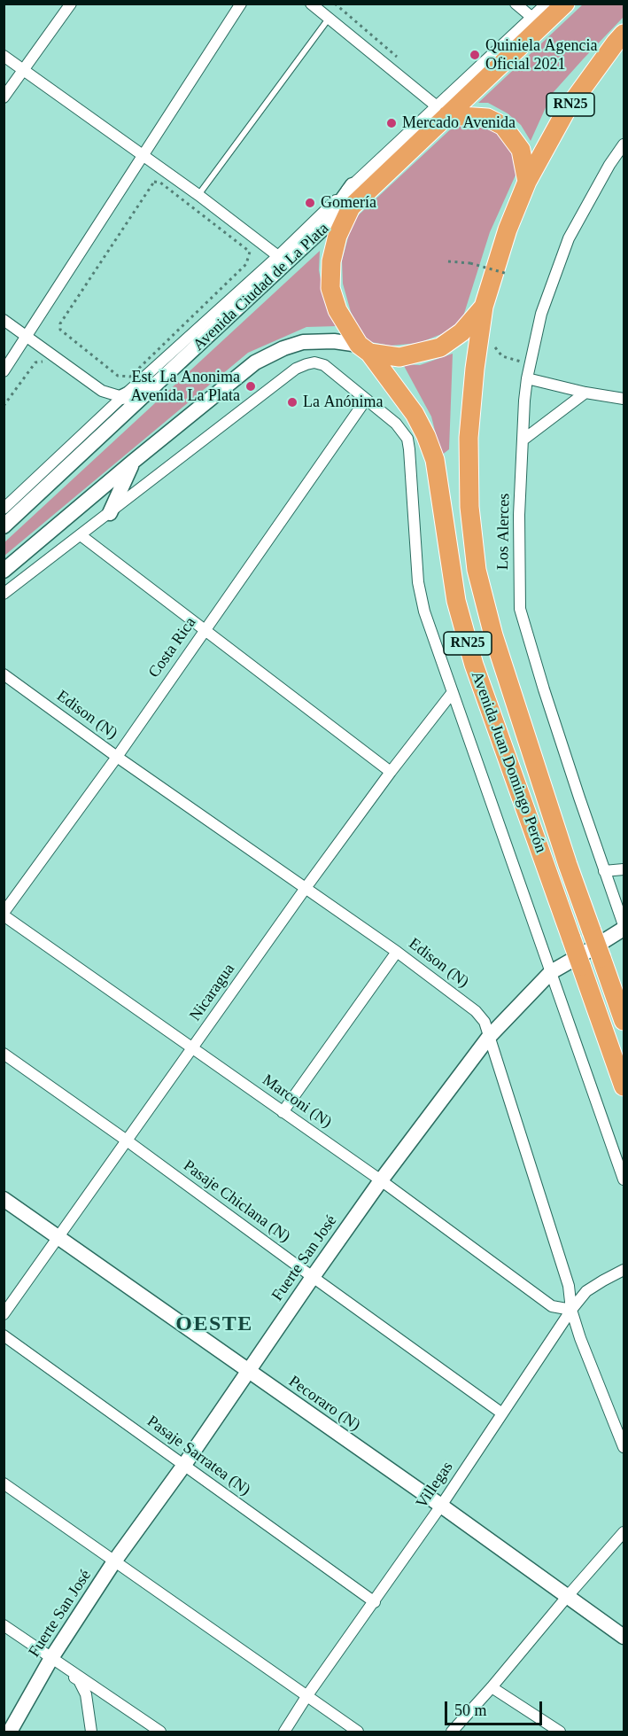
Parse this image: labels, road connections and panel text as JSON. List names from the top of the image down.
{
  "streets": {
    "highway": ["RN25", "Avenida Ciudad de La Plata", "Avenida Juan Domingo Perón"],
    "street": [
      "Los Alerces",
      "Costa Rica",
      "Edison (N)",
      "Nicaragua",
      "Marconi (N)",
      "Pasaje Chiclana (N)",
      "Fuerte San José",
      "Pecoraro (N)",
      "Pasaje Sarratea (N)",
      "Villegas"
    ]
  },
  "crossings": [
    ["RN25", "Avenida Juan Domingo Perón"],
    ["Avenida Ciudad de La Plata", "Avenida Juan Domingo Perón"],
    ["Los Alerces", "Fuerte San José"],
    ["Costa Rica", "Edison (N)"],
    ["Costa Rica", "Avenida Juan Domingo Perón"],
    ["Costa Rica", "Marconi (N)"],
    ["Edison (N)", "Nicaragua"],
    ["Edison (N)", "Marconi (N)"],
    ["Edison (N)", "Fuerte San José"],
    ["Edison (N)", "Villegas"],
    ["Avenida Juan Domingo Perón", "Nicaragua"],
    ["Avenida Juan Domingo Perón", "Fuerte San José"],
    ["Nicaragua", "Marconi (N)"],
    ["Nicaragua", "Pasaje Chiclana (N)"],
    ["Nicaragua", "Pecoraro (N)"],
    ["Marconi (N)", "Fuerte San José"],
    ["Marconi (N)", "Villegas"],
    ["Pasaje Chiclana (N)", "Fuerte San José"],
    ["Pasaje Chiclana (N)", "Villegas"],
    ["Fuerte San José", "Pecoraro (N)"],
    ["Fuerte San José", "Pasaje Sarratea (N)"],
    ["Pecoraro (N)", "Villegas"],
    ["Pasaje Sarratea (N)", "Villegas"]
  ],
  "districts": ["OESTE"],
  "places": [
    "Quiniela Agencia Oficial 2021",
    "Mercado Avenida",
    "Gomería",
    "Est. La Anonima Avenida La Plata",
    "La Anónima"
  ],
  "scale_bar": "50 m"
}
